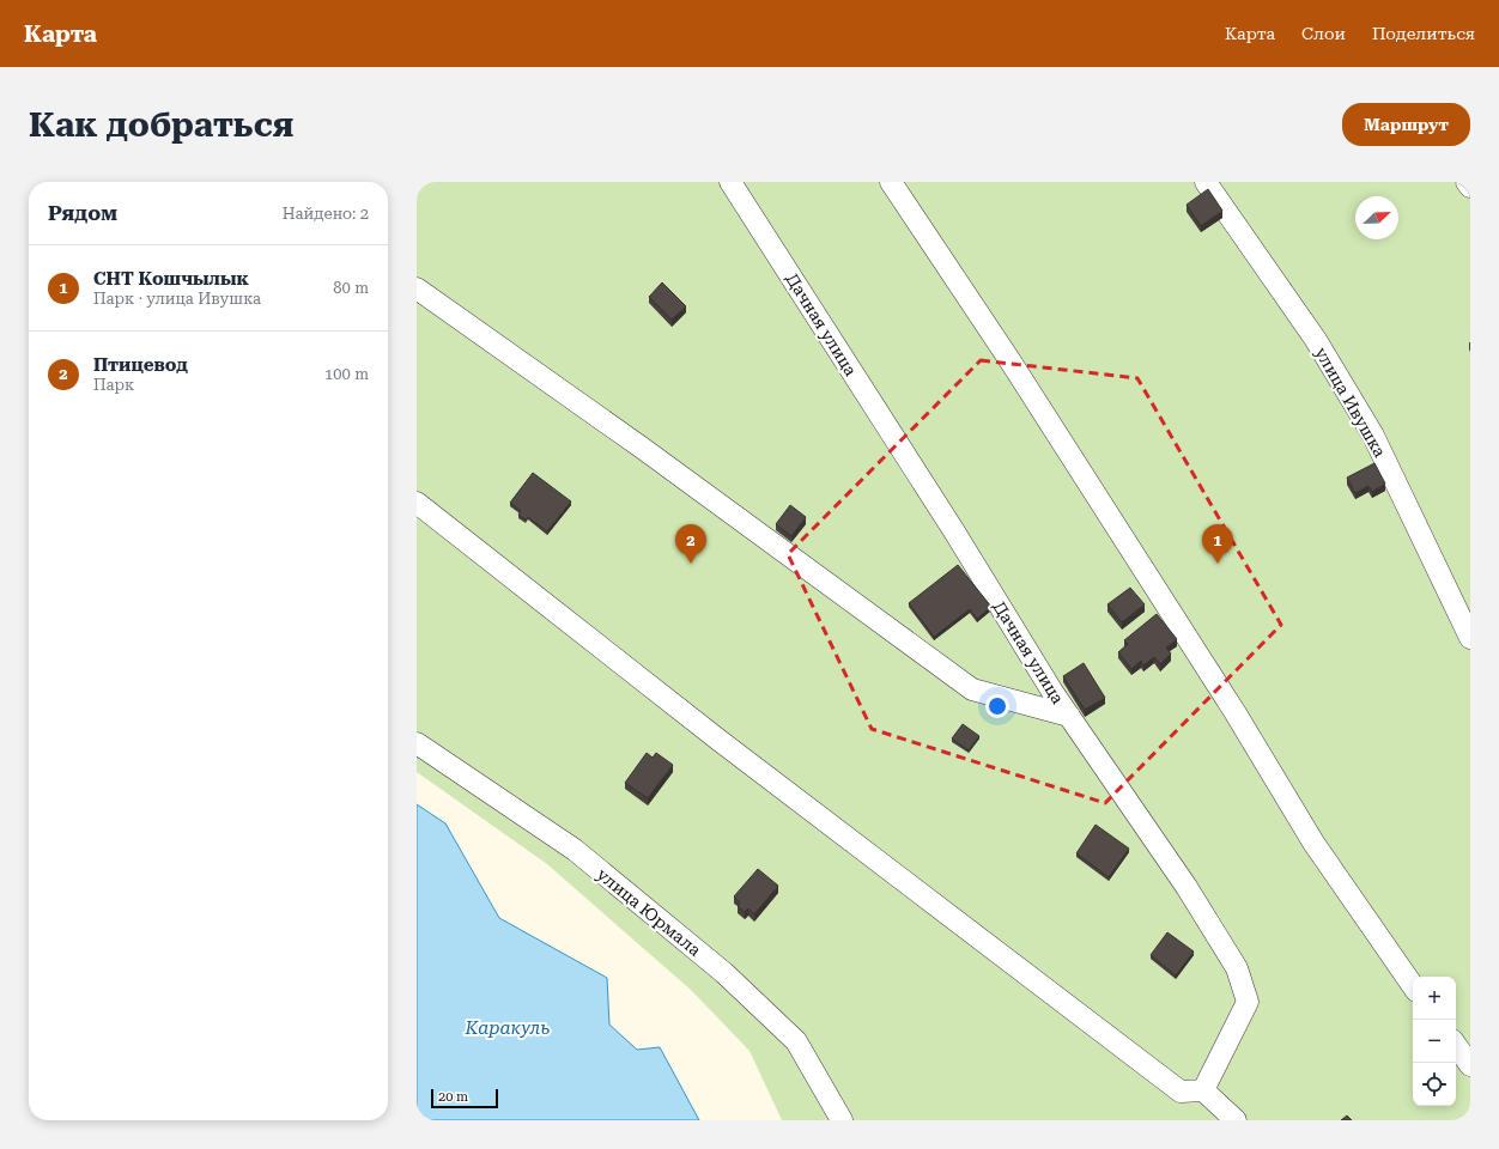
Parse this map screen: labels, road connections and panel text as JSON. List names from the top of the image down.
{
  "streets": {
    "street": ["Дачная улица", "улица Ивушка", "улица Юрмала"]
  },
  "water": ["Каракуль"],
  "scale_bar": "20 m",
  "north": "top right",
  "page": {
    "header": "Карта",
    "nav": ["Карта", "Слои", "Поделиться"],
    "buttons": "Маршрут",
    "title": "Как добраться",
    "heading": ["Рядом", "Найдено: 2"],
    "list": [
      {
        "mark": "1",
        "name": "СНТ Кошчылык",
        "note": "Парк · улица Ивушка",
        "value": "80 m"
      },
      {
        "mark": "2",
        "name": "Птицевод",
        "note": "Парк",
        "value": "100 m"
      }
    ],
    "pins": ["1", "2"],
    "map_buttons": ["+", "−"],
    "scale": "20 m"
  }
}
